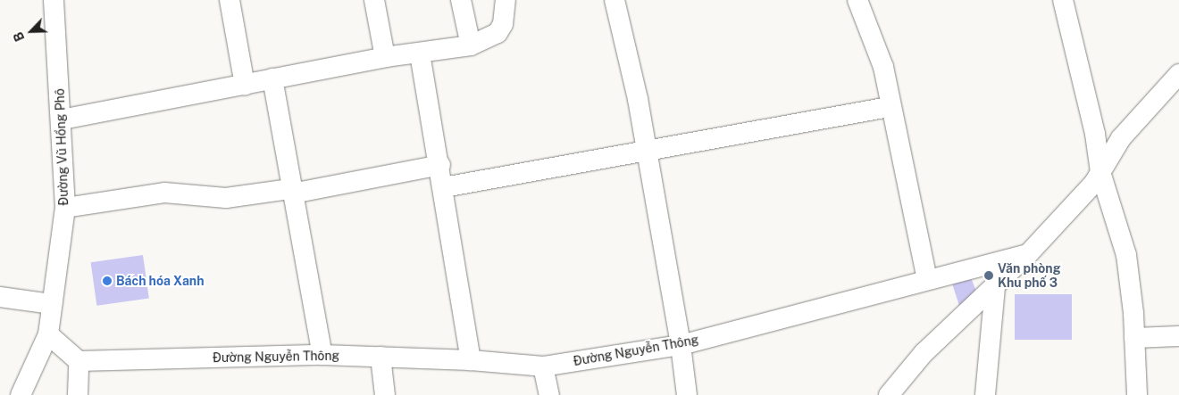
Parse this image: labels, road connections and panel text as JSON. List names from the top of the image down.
{
  "streets": {
    "street": ["Đường Vũ Hồng Phô", "Đường Nguyễn Thông"]
  },
  "places": ["Văn phòng Khu phố 3", "Bách hóa Xanh"],
  "north": "bottom left"
}
